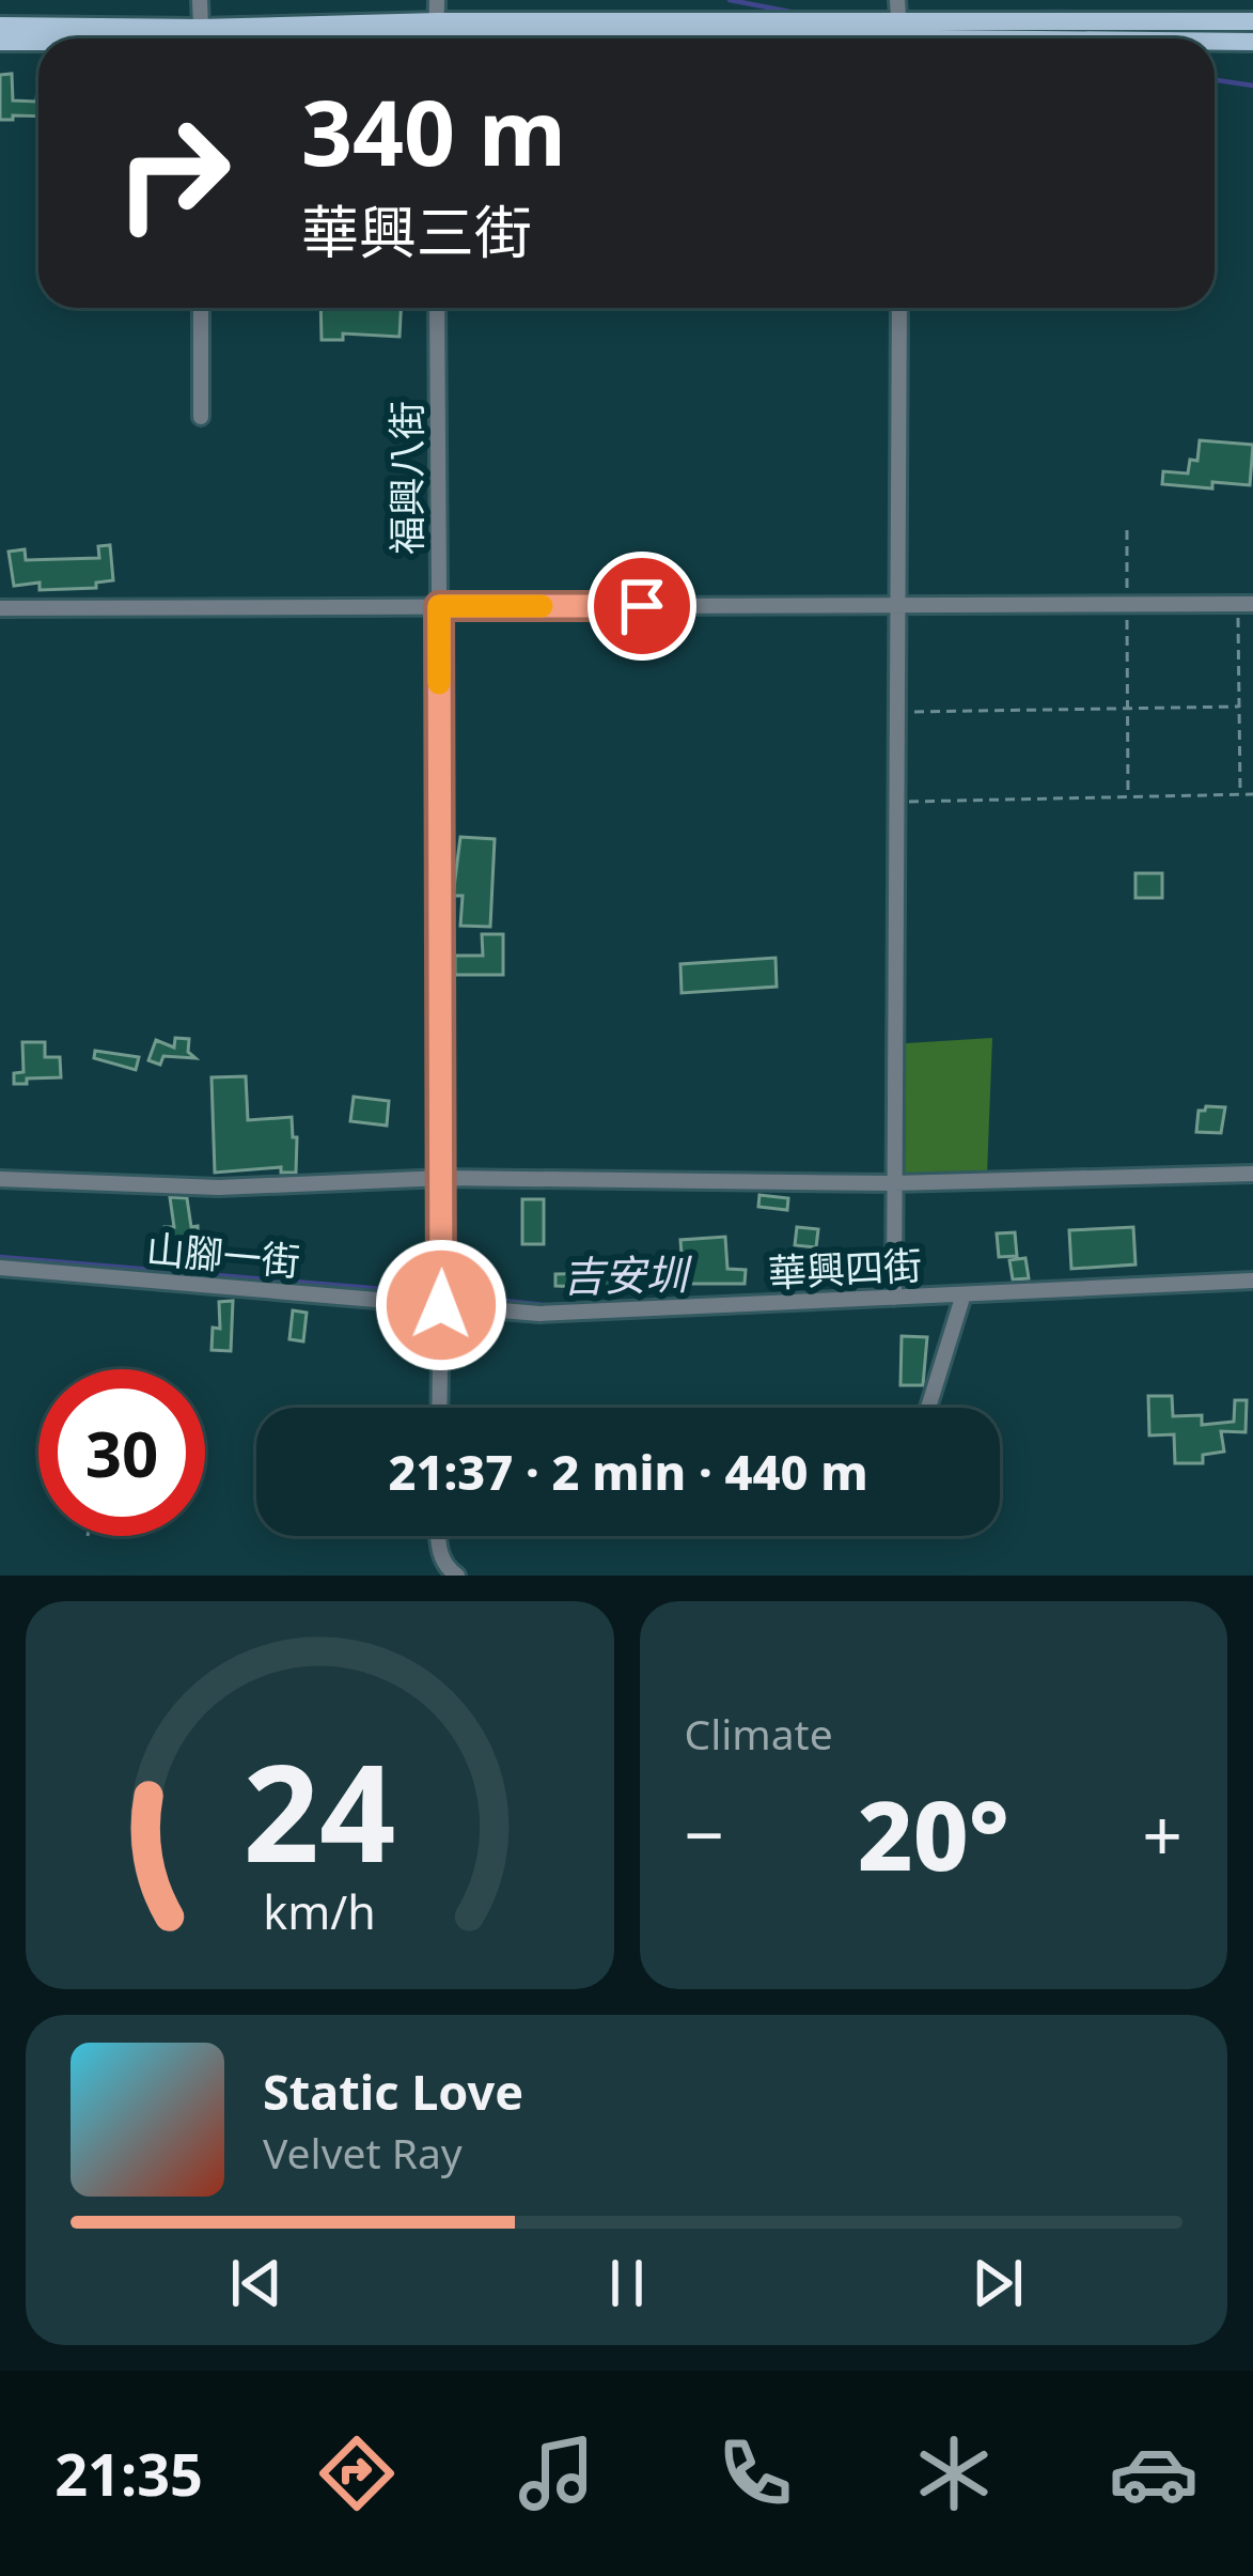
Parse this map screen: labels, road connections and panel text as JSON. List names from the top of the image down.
{
  "streets": {
    "street": ["福興八街", "山腳一街", "華興四街"]
  },
  "crossings": [
    ["福興八街", "山腳一街"],
    ["福興八街", "華興四街"],
    ["山腳一街", "華興四街"]
  ],
  "water": ["吉安圳"],
  "page": {
    "turn": ["340 m", "華興三街"],
    "limit": "30",
    "trip": "21:37 · 2 min · 440 m",
    "tile": "Climate",
    "heat": ["−", "20°", "+"],
    "song": ["Static Love", "Velvet Ray"],
    "tabs": "21:35",
    "gauge": ["24", "km/h"]
  }
}
